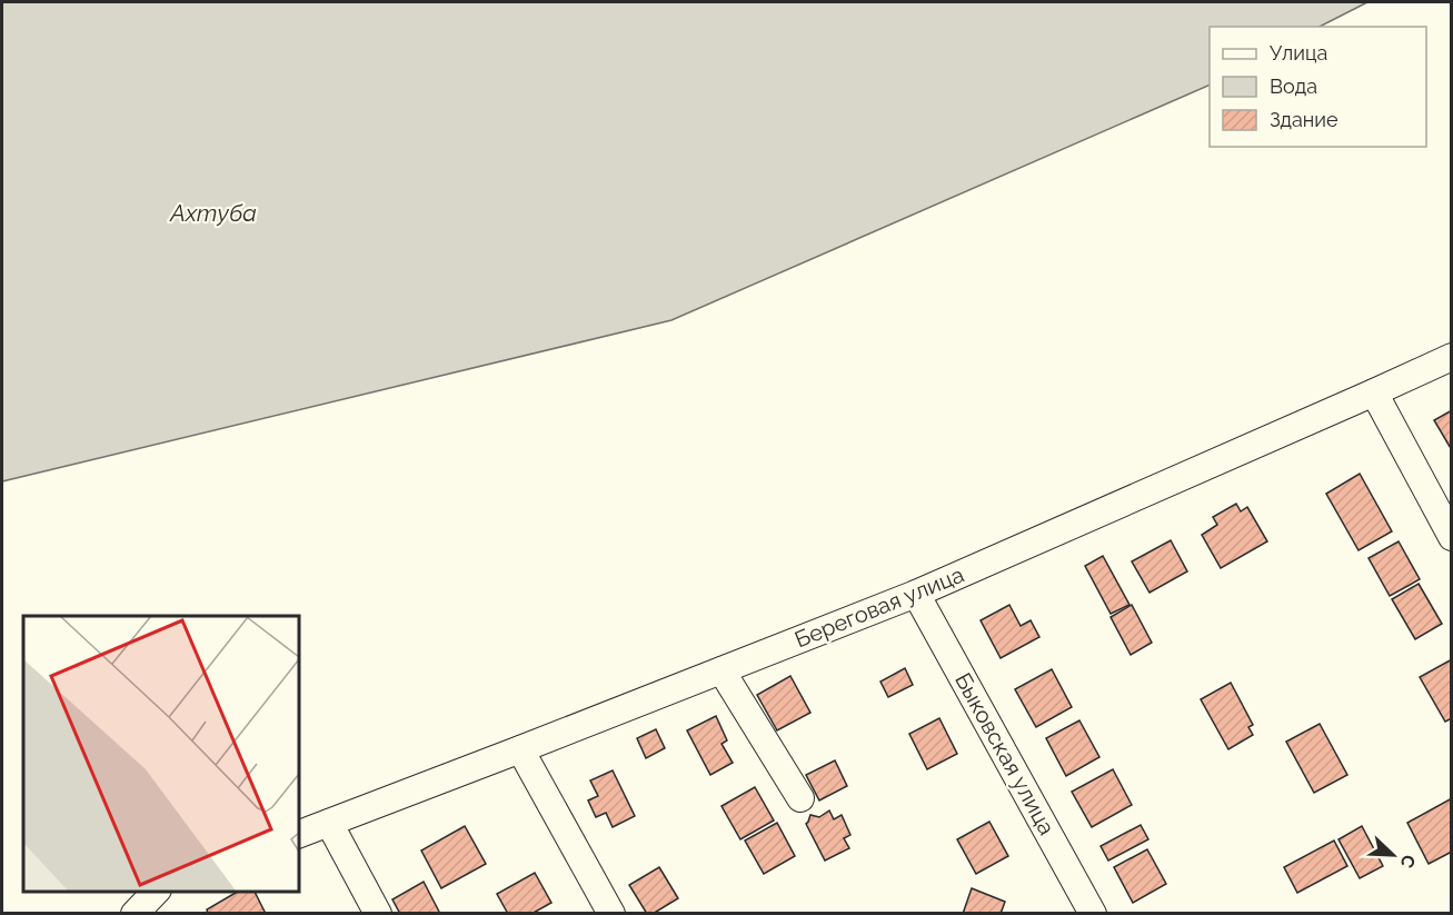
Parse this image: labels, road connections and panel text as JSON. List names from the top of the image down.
{
  "streets": {
    "street": ["Береговая улица", "Быковская улица"]
  },
  "crossings": [
    ["Береговая улица", "Быковская улица"]
  ],
  "water": ["Ахтуба"],
  "legend": ["Улица", "Вода", "Здание"],
  "north": "bottom right"
}
